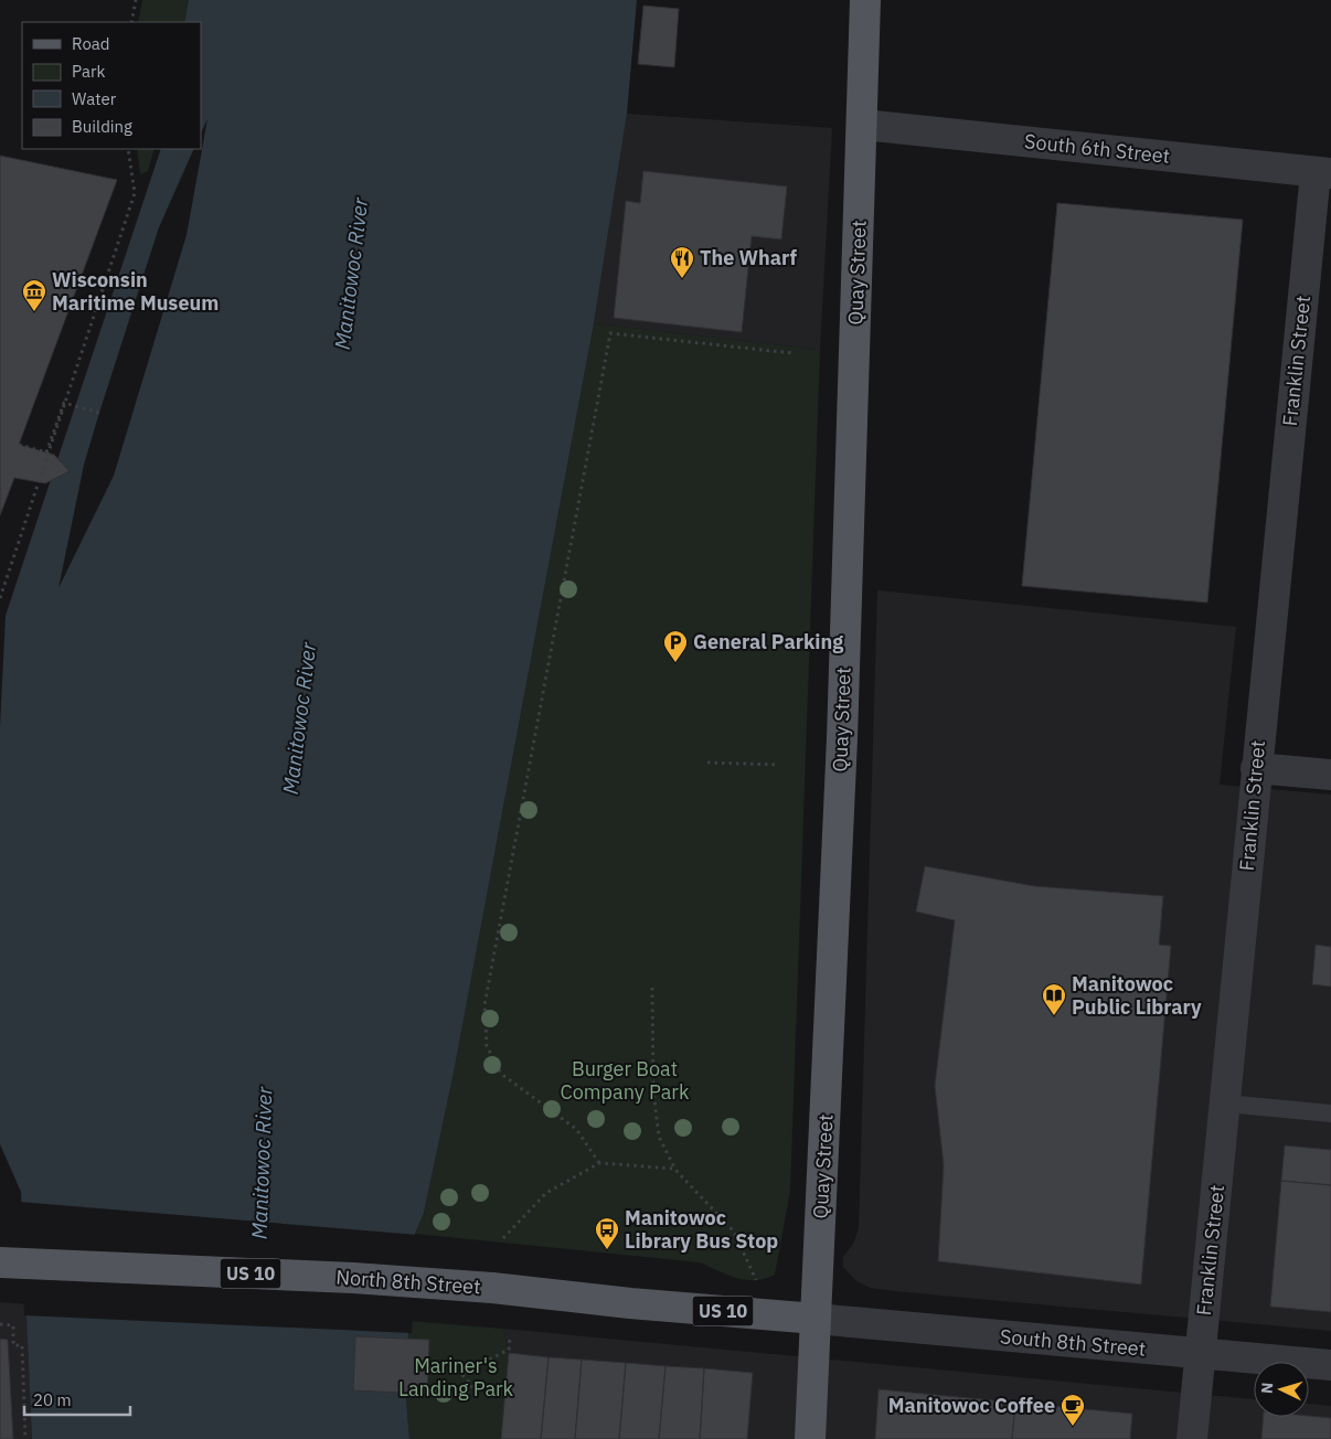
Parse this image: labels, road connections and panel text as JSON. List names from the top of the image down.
{
  "streets": {
    "main road": ["Quay Street", "US 10", "North 8th Street"],
    "street": ["South 6th Street", "Franklin Street", "South 8th Street"]
  },
  "crossings": [
    ["South 6th Street", "Quay Street"],
    ["South 6th Street", "Franklin Street"],
    ["Quay Street", "North 8th Street"],
    ["Quay Street", "South 8th Street"],
    ["Franklin Street", "South 8th Street"],
    ["North 8th Street", "South 8th Street"]
  ],
  "water": ["Manitowoc River"],
  "parks": ["Burger Boat Company Park", "Mariner's Landing Park"],
  "places": {
    "restaurant": ["The Wharf"],
    "museum": ["Wisconsin Maritime Museum"],
    "parking": ["General Parking"],
    "library": ["Manitowoc Public Library"],
    "bus stop": ["Manitowoc Library Bus Stop"],
    "cafe": ["Manitowoc Coffee"]
  },
  "legend": [
    "Road",
    "Park",
    "Water",
    "Building"
  ],
  "scale_bar": "20 m",
  "north": "left"
}
